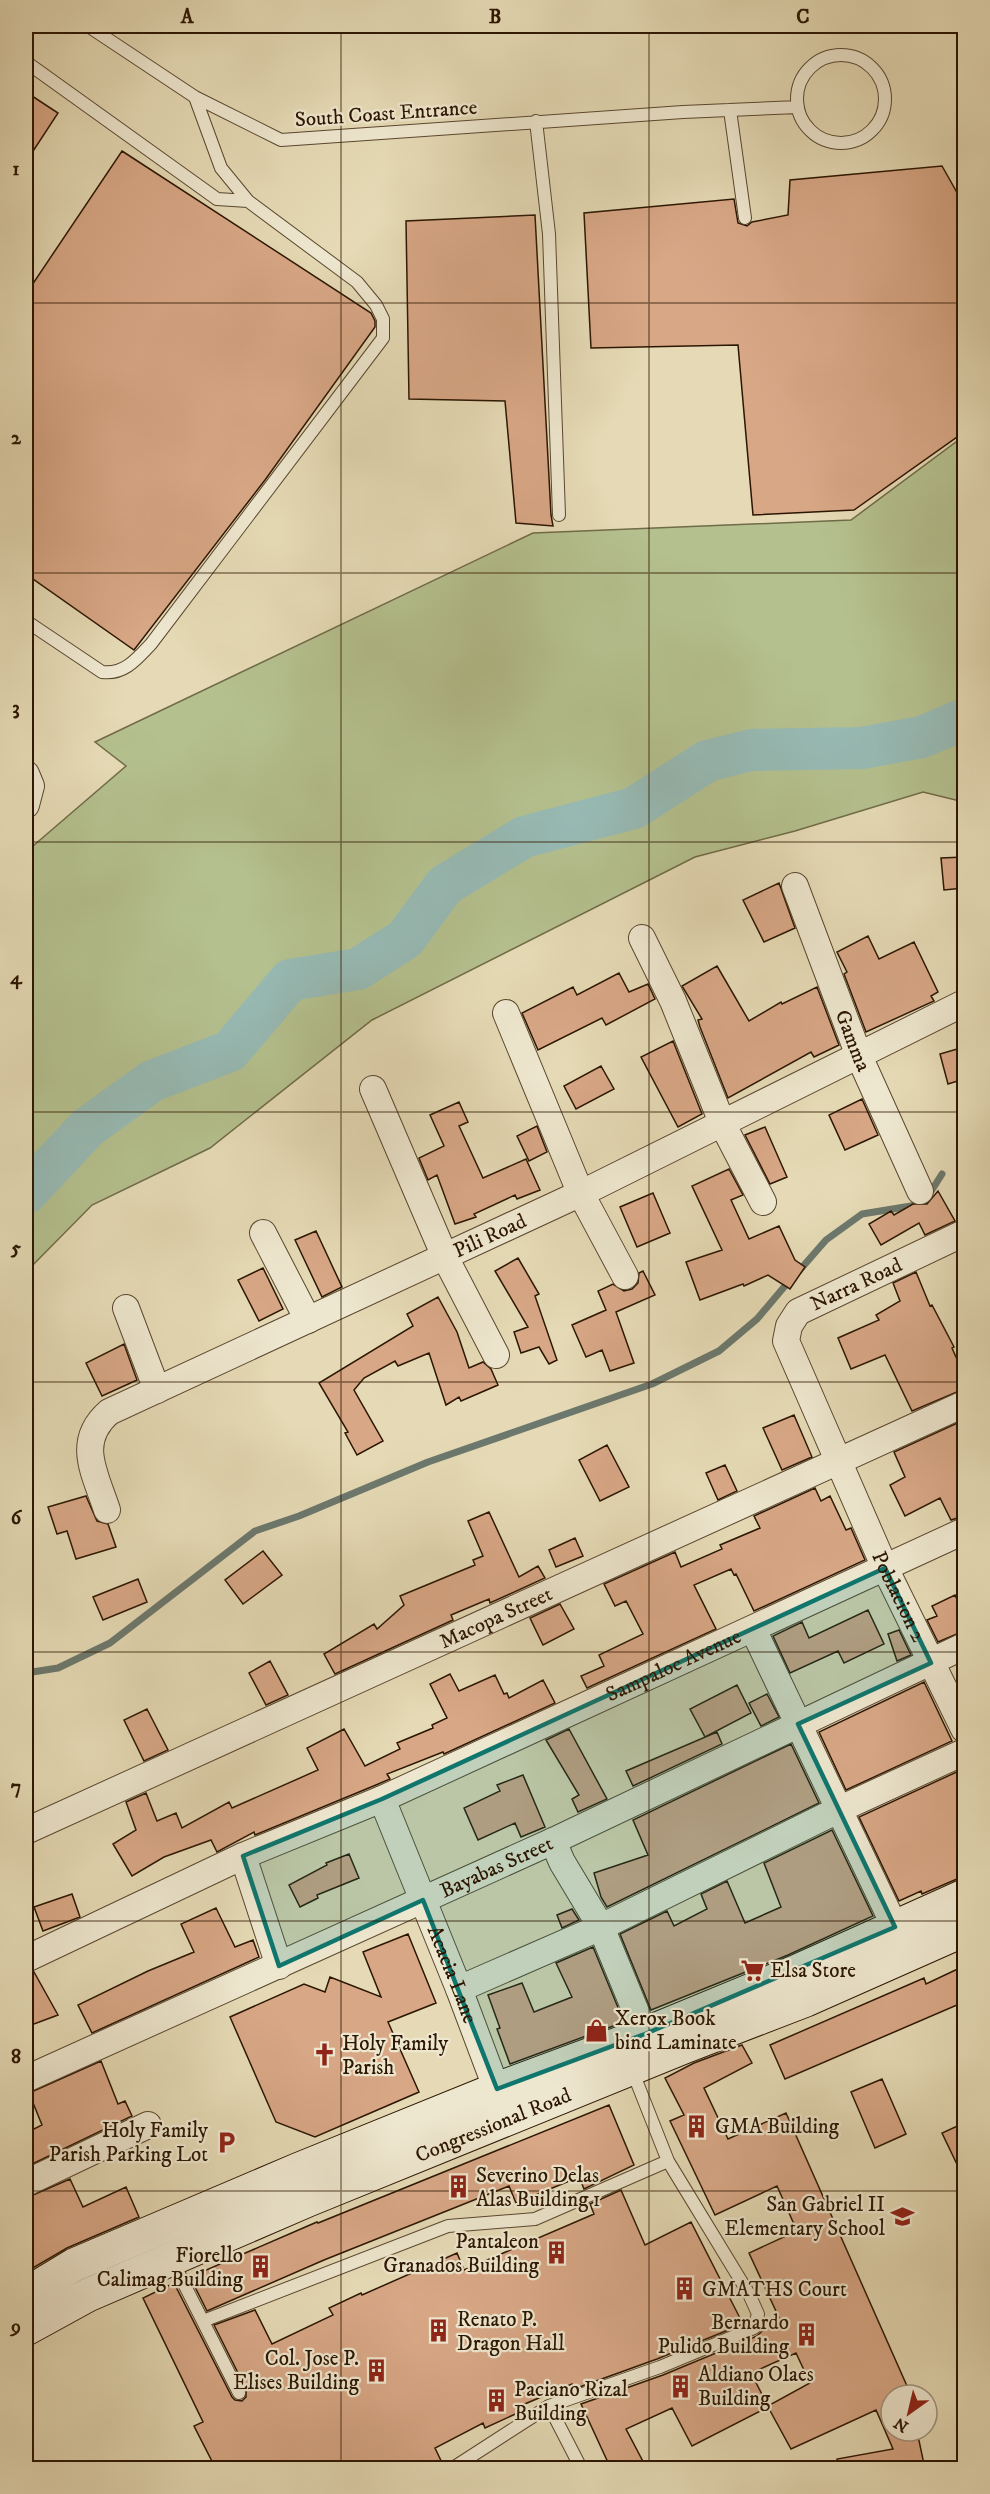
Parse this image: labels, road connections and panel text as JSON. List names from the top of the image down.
{
  "streets": {
    "main road": ["Congressional Road"],
    "street": [
      "Gamma",
      "Pili Road",
      "Narra Road",
      "Poblacion 2",
      "Macopa Street",
      "Sampaloc Avenue",
      "Bayabas Street",
      "Acacia Lane"
    ],
    "lane": ["South Coast Entrance"]
  },
  "crossings": [
    ["Gamma", "Pili Road"],
    ["Narra Road", "Poblacion 2"],
    ["Narra Road", "Macopa Street"],
    ["Poblacion 2", "Macopa Street"],
    ["Poblacion 2", "Sampaloc Avenue"],
    ["Poblacion 2", "Bayabas Street"],
    ["Sampaloc Avenue", "Acacia Lane"],
    ["Bayabas Street", "Acacia Lane"],
    ["Acacia Lane", "Congressional Road"]
  ],
  "places": {
    "supermarket": ["Elsa Store"],
    "shop": ["Xerox Book bind Laminate"],
    "church": ["Holy Family Parish"],
    "building": [
      "GMA Building",
      "Severino Delas Alas Building 1",
      "Pantaleon Granados Building",
      "Fiorello Calimag Building",
      "GMATHS Court",
      "Renato P. Dragon Hall",
      "Bernardo Pulido Building",
      "Col. Jose P. Elises Building",
      "Aldiano Olaes Building",
      "Paciano Rizal Building"
    ],
    "parking": ["Holy Family Parish Parking Lot"],
    "school or university": ["San Gabriel II Elementary School"]
  },
  "north": "bottom left",
  "grid": {
    "columns": ["A", "B", "C"],
    "rows": [
      "1",
      "2",
      "3",
      "4",
      "5",
      "6",
      "7",
      "8",
      "9"
    ]
  }
}
